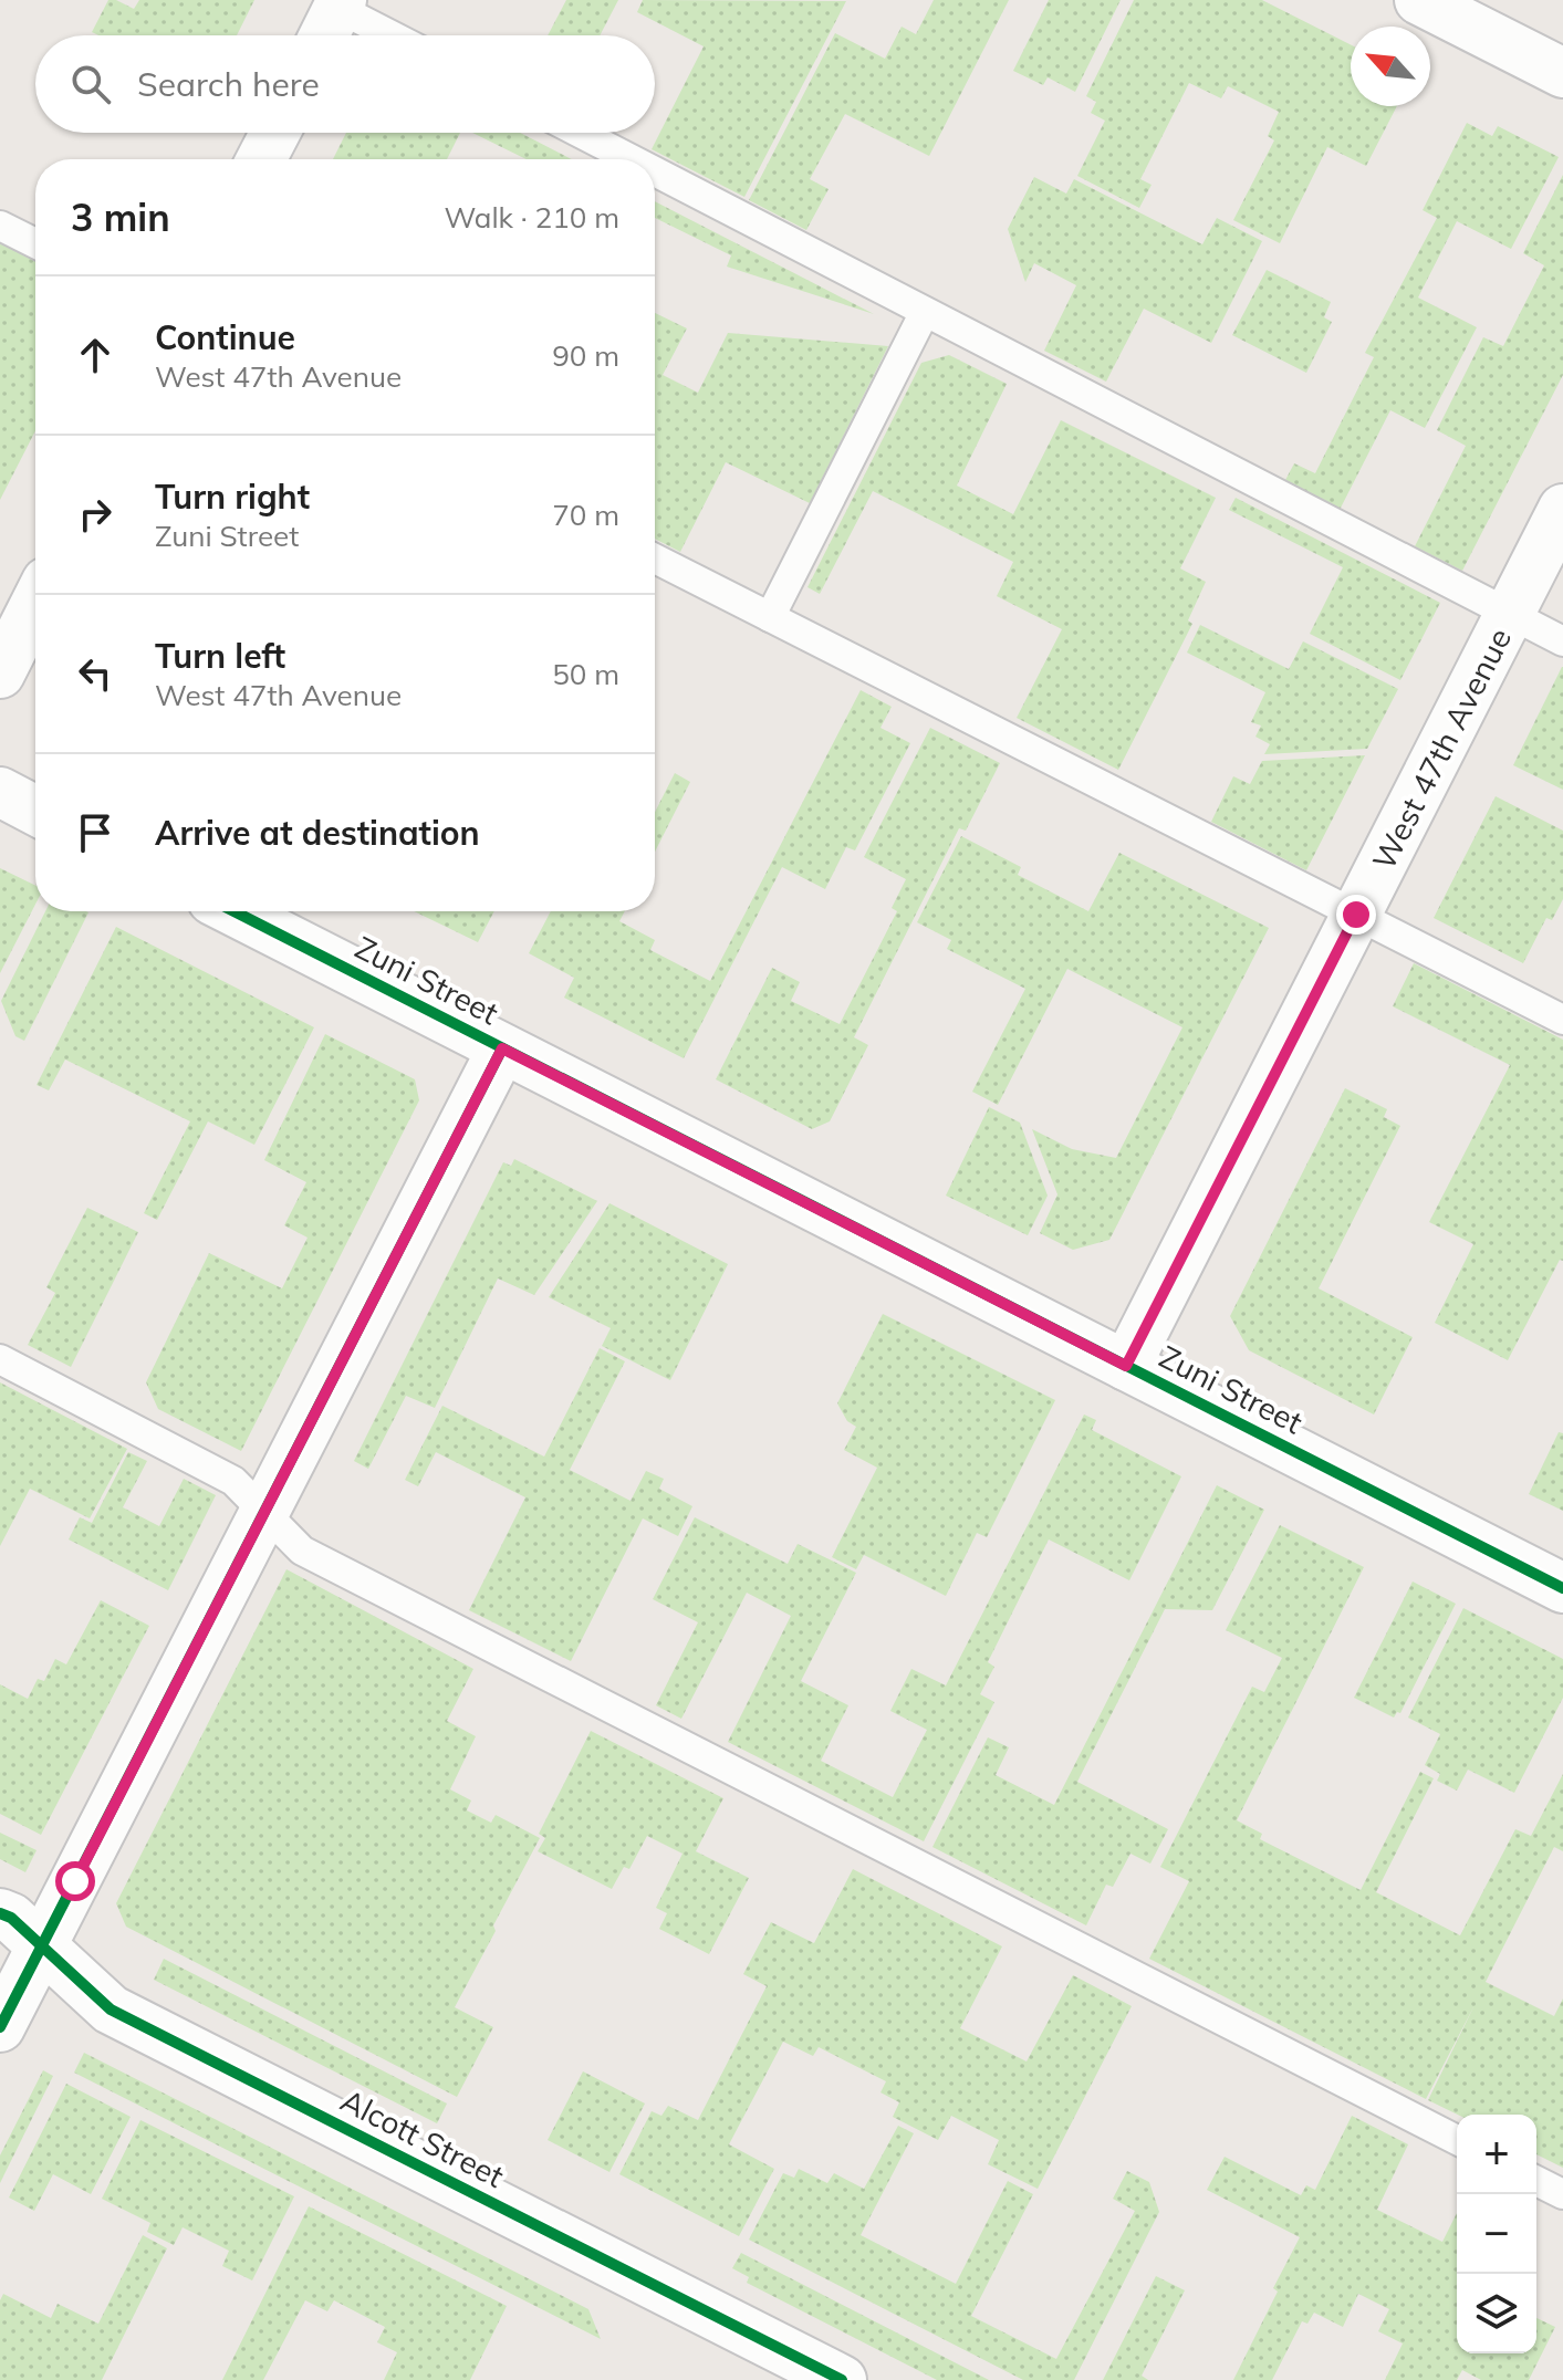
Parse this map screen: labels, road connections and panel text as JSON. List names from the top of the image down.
{
  "streets": {
    "street": ["West 47th Avenue", "Zuni Street", "Alcott Street"]
  },
  "crossings": [
    ["West 47th Avenue", "Zuni Street"]
  ],
  "north": "top left",
  "page": {
    "search": "Search here",
    "heading": ["3 min", "Walk · 210 m"],
    "list": [
      ["Continue", "West 47th Avenue", "90 m"],
      ["Turn right", "Zuni Street", "70 m"],
      ["Turn left", "West 47th Avenue", "50 m"],
      "Arrive at destination"
    ],
    "map_buttons": ["+", "−"]
  }
}
